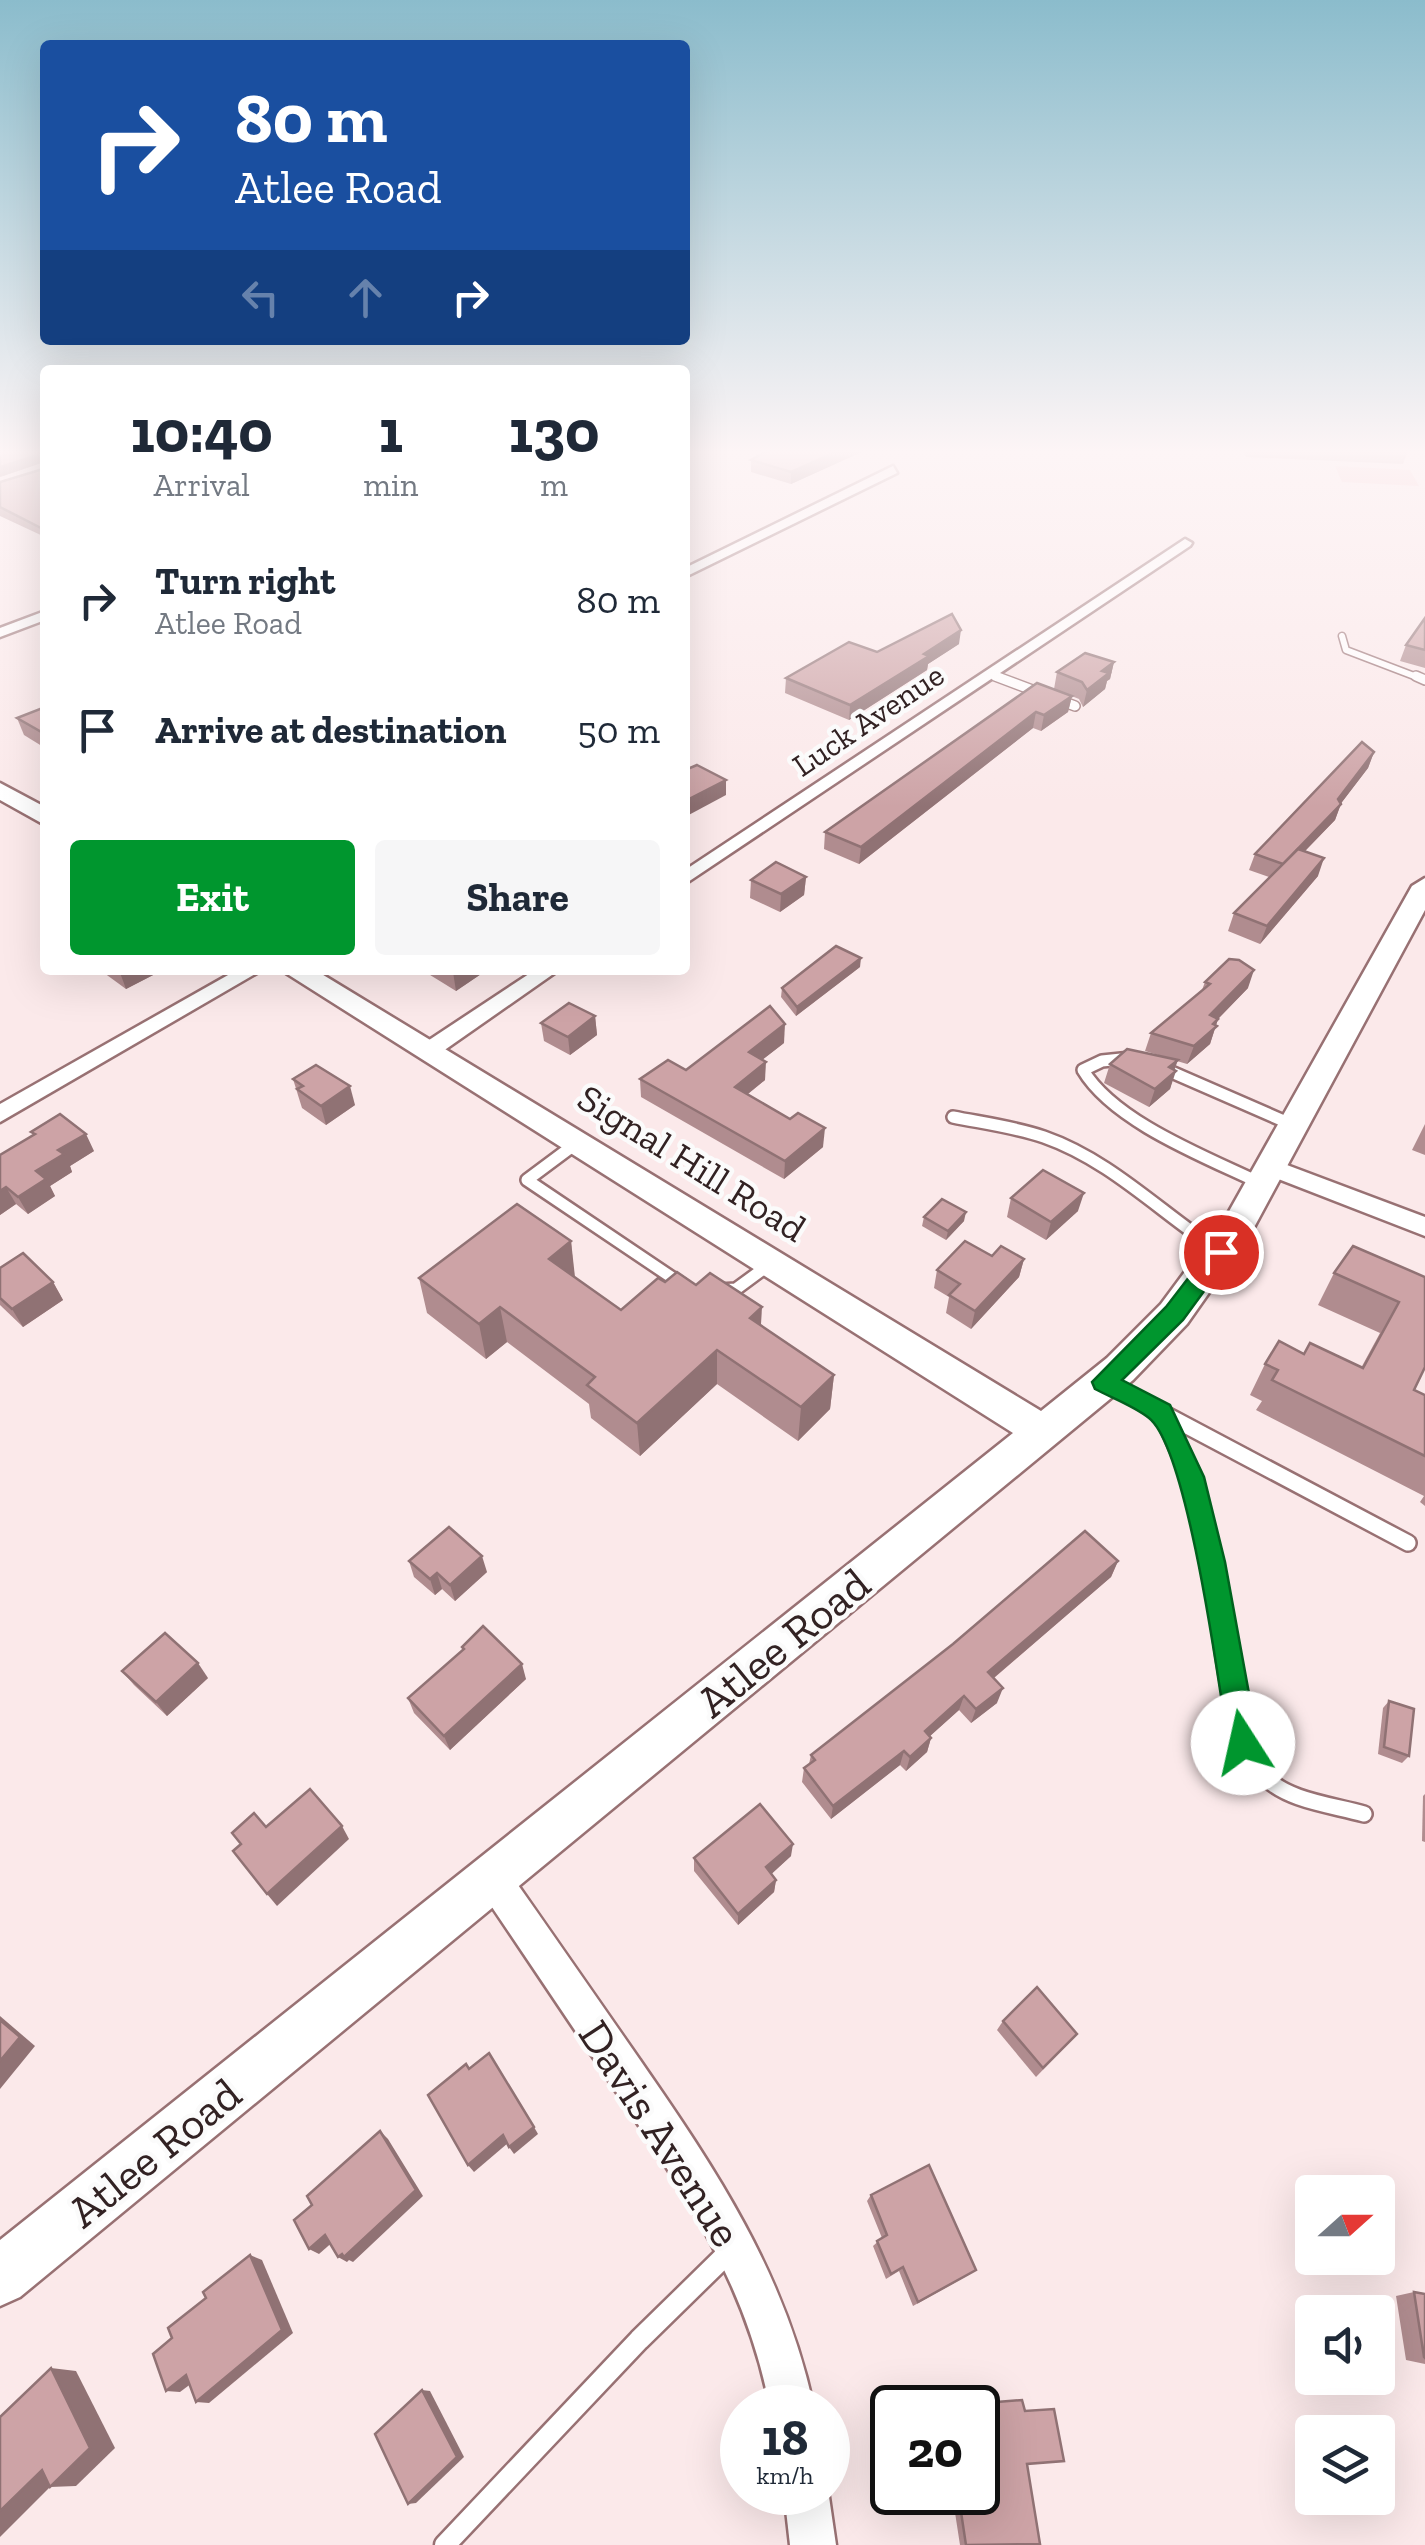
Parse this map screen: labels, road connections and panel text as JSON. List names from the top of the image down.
{
  "streets": {
    "main road": ["Signal Hill Road", "Atlee Road"],
    "street": ["Luck Avenue", "Davis Avenue"]
  },
  "crossings": [
    ["Signal Hill Road", "Atlee Road"],
    ["Atlee Road", "Davis Avenue"]
  ],
  "north": "right",
  "page": {
    "turn": ["80 m", "Atlee Road"],
    "eta": [
      "10:40",
      "Arrival",
      "1",
      "min",
      "130",
      "m"
    ],
    "list": [
      {
        "name": "Turn right",
        "note": "Atlee Road",
        "value": "80 m"
      },
      {
        "name": "Arrive at destination",
        "value": "50 m"
      }
    ],
    "buttons": ["Exit", "Share"],
    "speed": "18 km/h",
    "limit": "20"
  }
}
